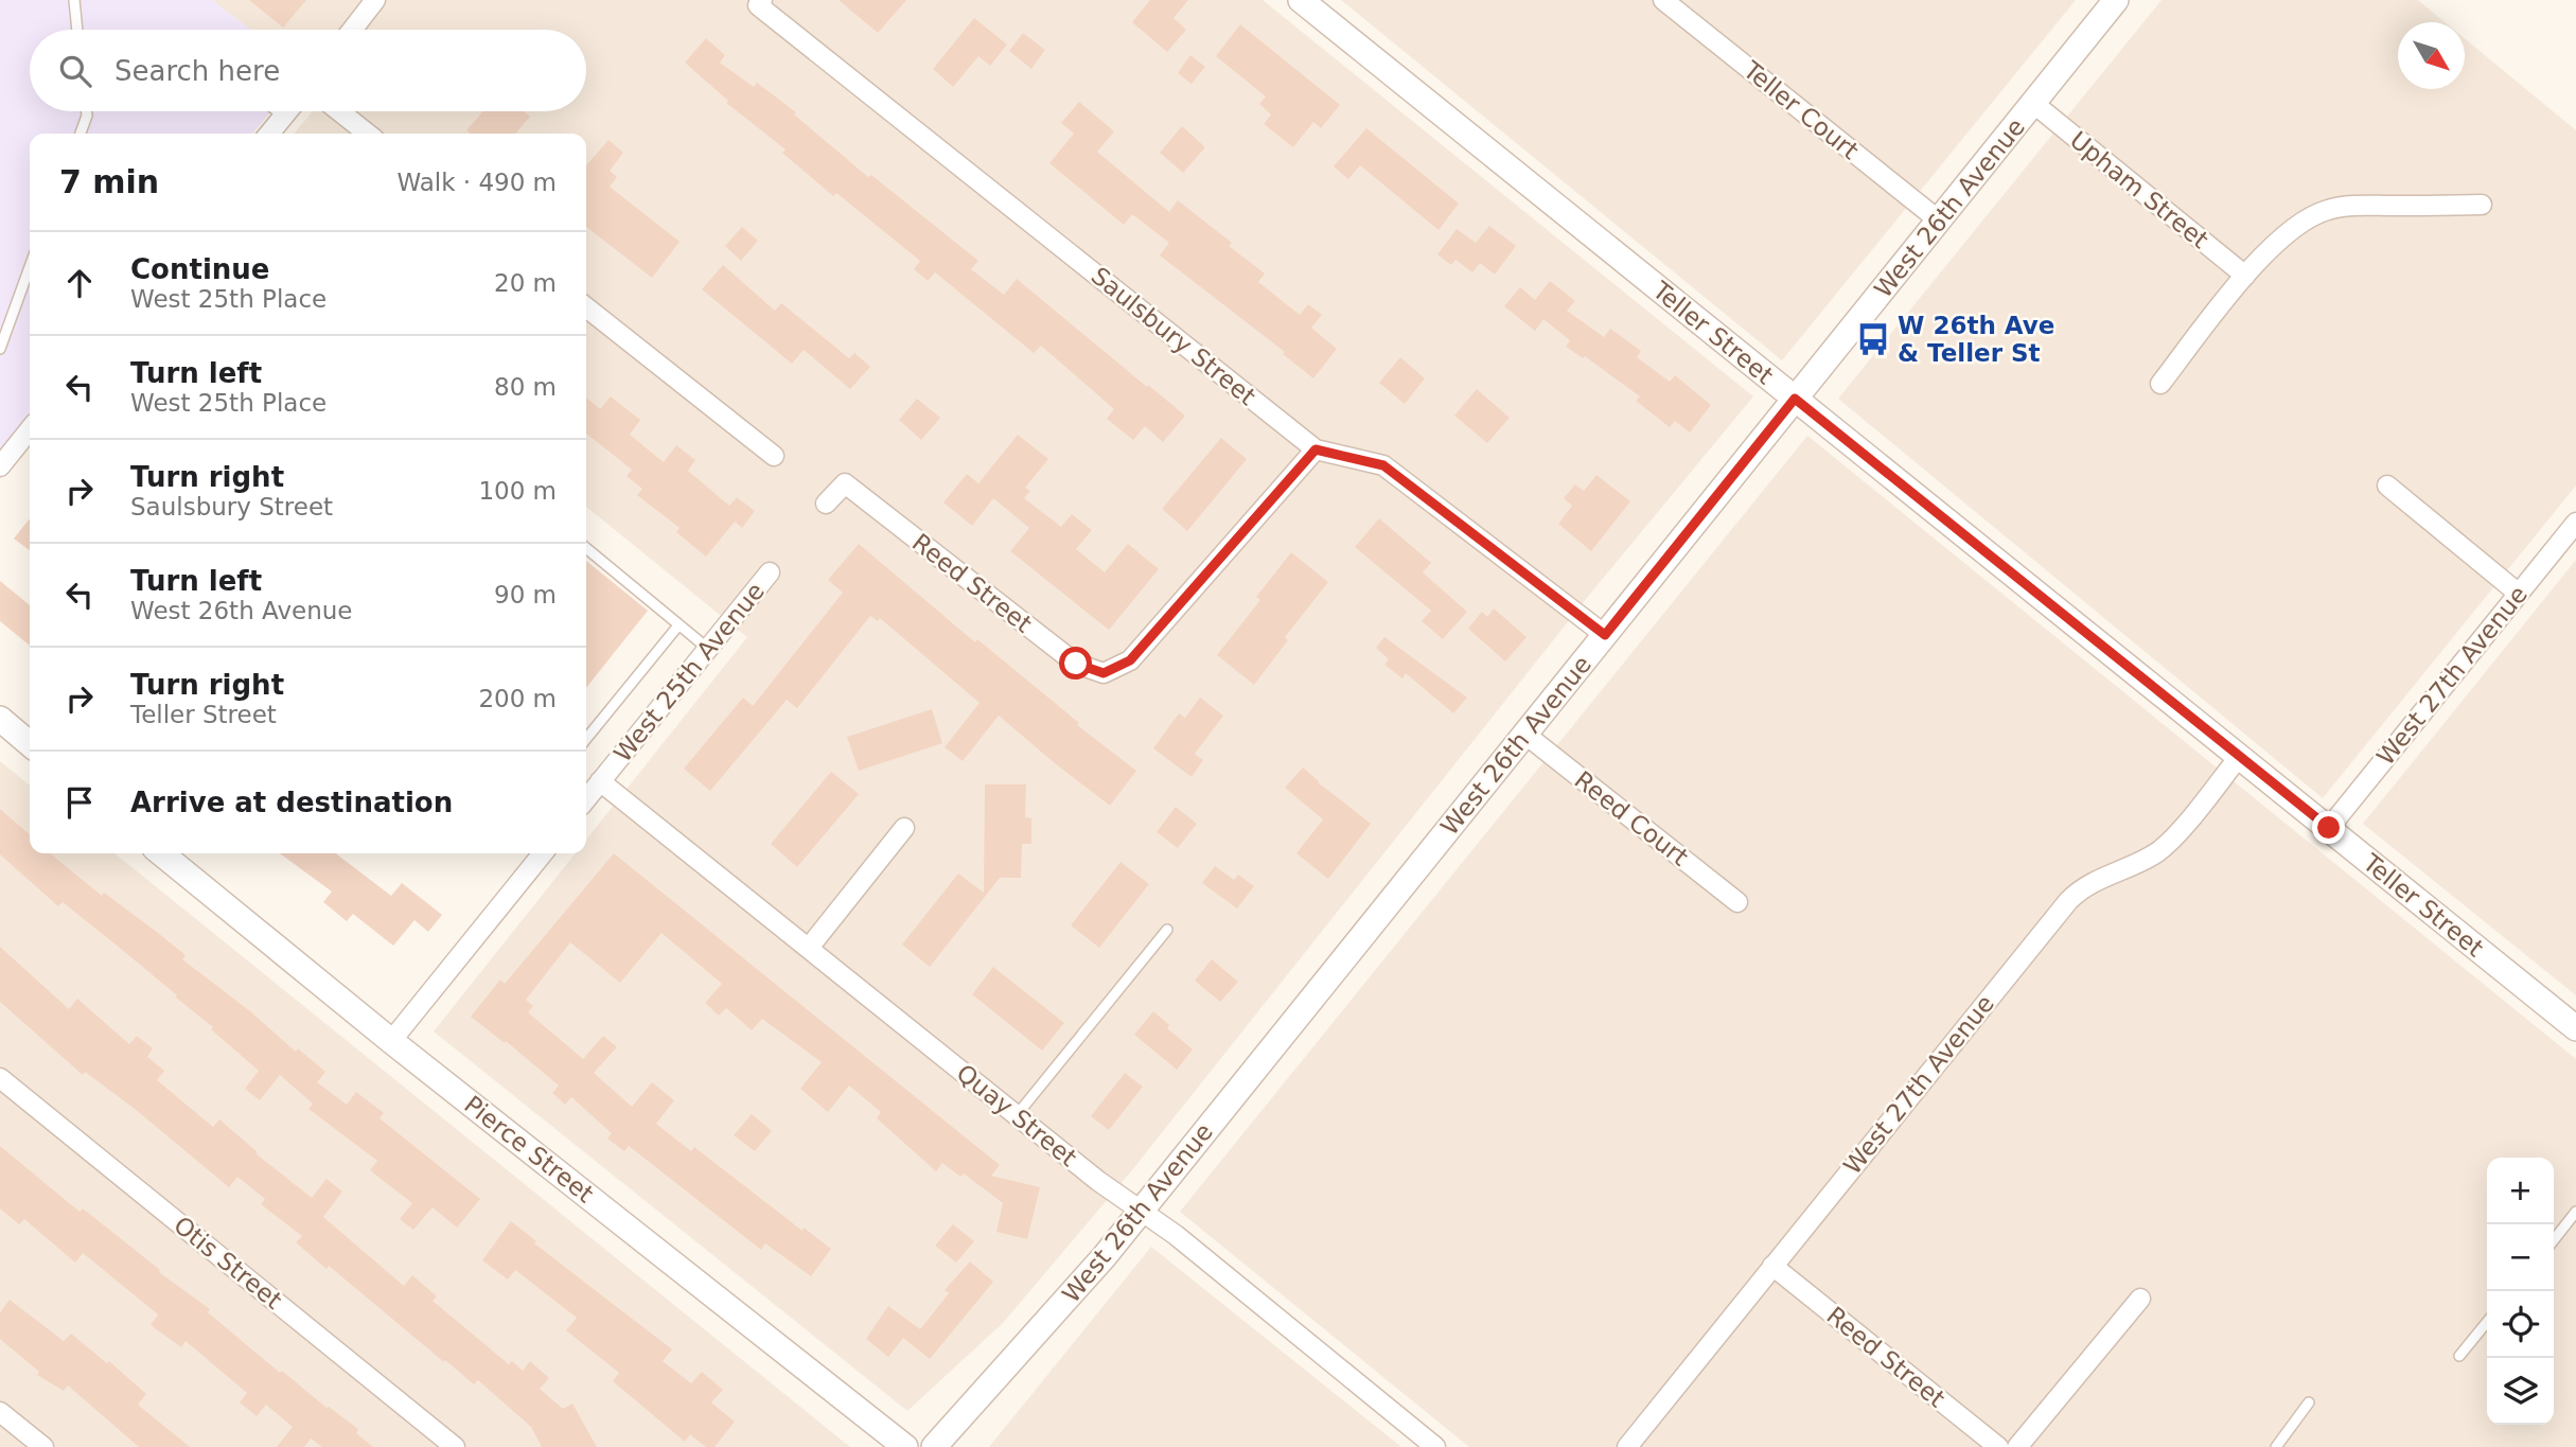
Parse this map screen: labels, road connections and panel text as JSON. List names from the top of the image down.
{
  "streets": {
    "street": [
      "Teller Court",
      "Upham Street",
      "West 26th Avenue",
      "Teller Street",
      "Saulsbury Street",
      "Reed Street",
      "West 25th Avenue",
      "West 27th Avenue",
      "Reed Court",
      "Quay Street",
      "Pierce Street",
      "Otis Street"
    ]
  },
  "crossings": [
    ["Teller Court", "West 26th Avenue"],
    ["Upham Street", "West 26th Avenue"],
    ["West 26th Avenue", "Teller Street"],
    ["West 26th Avenue", "Saulsbury Street"],
    ["West 26th Avenue", "Reed Court"],
    ["West 26th Avenue", "Quay Street"],
    ["Teller Street", "West 27th Avenue"],
    ["Saulsbury Street", "Reed Street"],
    ["Reed Street", "West 27th Avenue"],
    ["West 25th Avenue", "Quay Street"]
  ],
  "places": {
    "bus stop": ["W 26th Ave & Teller St"]
  },
  "north": "bottom right",
  "page": {
    "search": "Search here",
    "heading": ["7 min", "Walk · 490 m"],
    "list": [
      ["Continue", "West 25th Place", "20 m"],
      ["Turn left", "West 25th Place", "80 m"],
      ["Turn right", "Saulsbury Street", "100 m"],
      ["Turn left", "West 26th Avenue", "90 m"],
      ["Turn right", "Teller Street", "200 m"],
      "Arrive at destination"
    ],
    "map_buttons": ["+", "−"]
  }
}
